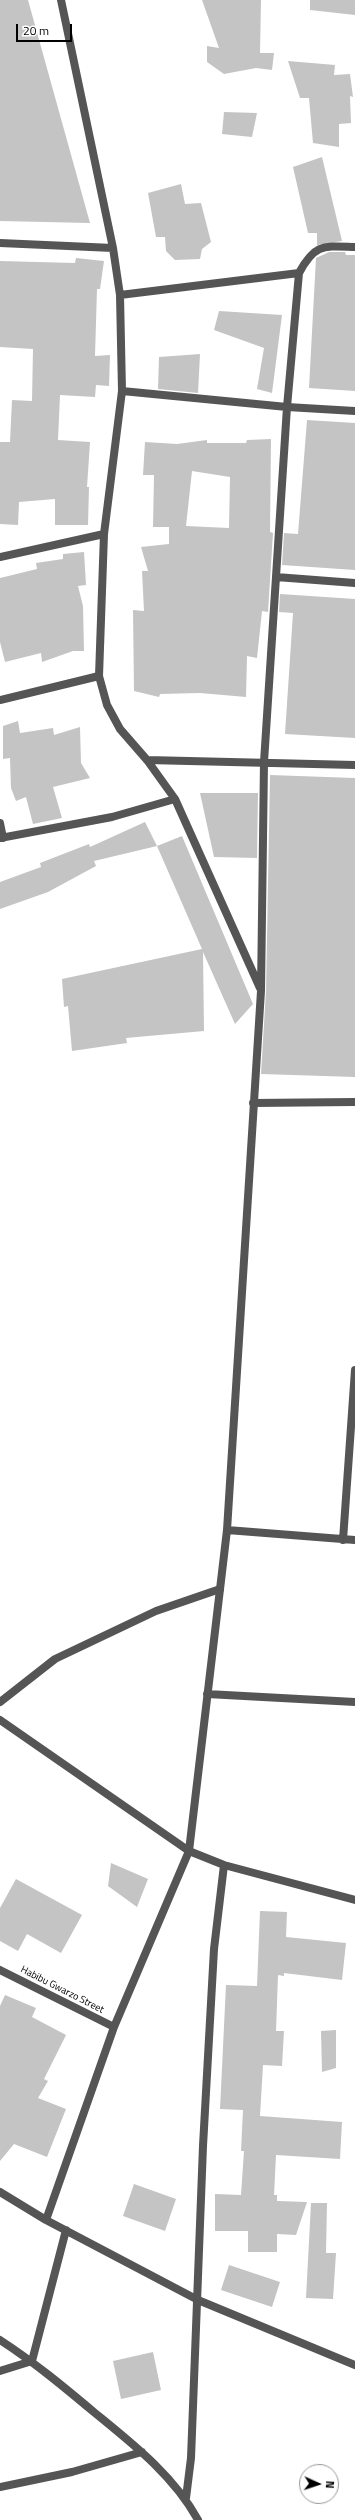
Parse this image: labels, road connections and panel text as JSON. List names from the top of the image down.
{
  "streets": {
    "street": ["Habibu Gwarzo Street"]
  },
  "scale_bar": "20 m",
  "north": "right"
}
